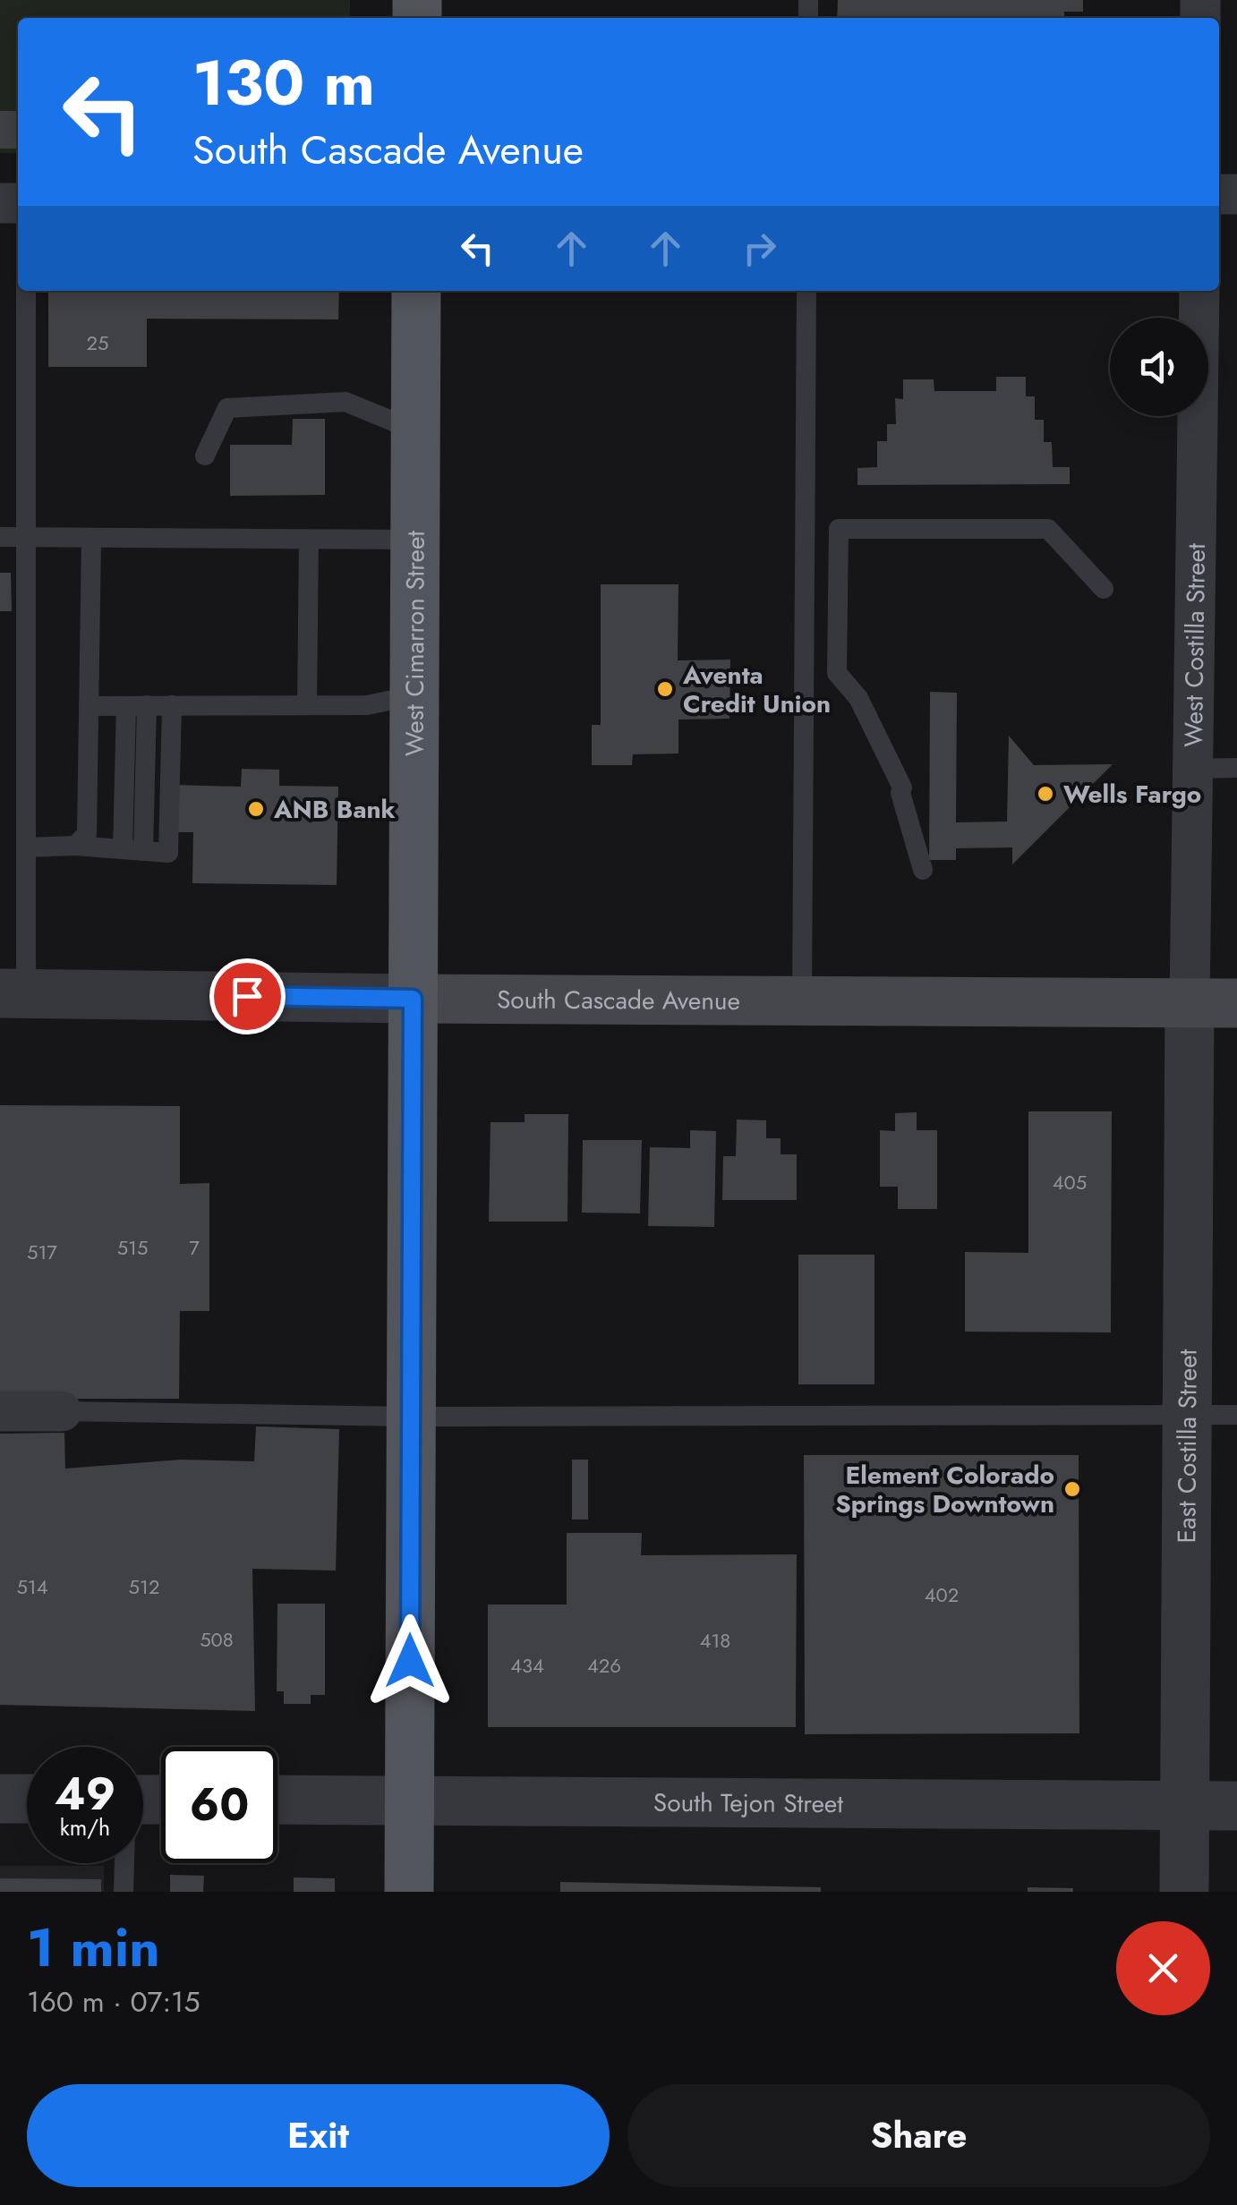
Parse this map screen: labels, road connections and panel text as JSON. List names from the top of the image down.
{
  "streets": {
    "main road": ["West Cimarron Street", "South Cascade Avenue"],
    "street": ["West Costilla Street", "East Costilla Street", "South Tejon Street"]
  },
  "crossings": [
    ["West Cimarron Street", "South Cascade Avenue"],
    ["West Cimarron Street", "South Tejon Street"],
    ["West Costilla Street", "South Cascade Avenue"],
    ["West Costilla Street", "East Costilla Street"],
    ["South Cascade Avenue", "East Costilla Street"],
    ["East Costilla Street", "South Tejon Street"]
  ],
  "places": [
    "Aventa Credit Union",
    "Wells Fargo",
    "ANB Bank",
    "Element Colorado Springs Downtown"
  ],
  "house_numbers": [
    "25",
    "405",
    "515",
    "7",
    "517",
    "514",
    "512",
    "402",
    "508",
    "418",
    "434",
    "426"
  ],
  "page": {
    "turn": ["130 m", "South Cascade Avenue"],
    "speed": "49 km/h",
    "limit": "60",
    "heading": ["1 min", "160 m · 07:15"],
    "buttons": ["Exit", "Share"]
  }
}
